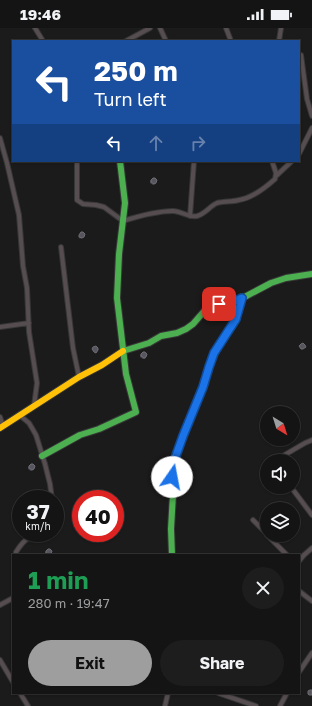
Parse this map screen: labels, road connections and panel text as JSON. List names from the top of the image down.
{
  "north": "bottom right",
  "page": {
    "status": "19:46",
    "turn": ["250 m", "Turn left"],
    "speed": "37 km/h",
    "limit": "40",
    "heading": ["1 min", "280 m · 19:47"],
    "buttons": ["Exit", "Share"]
  }
}
